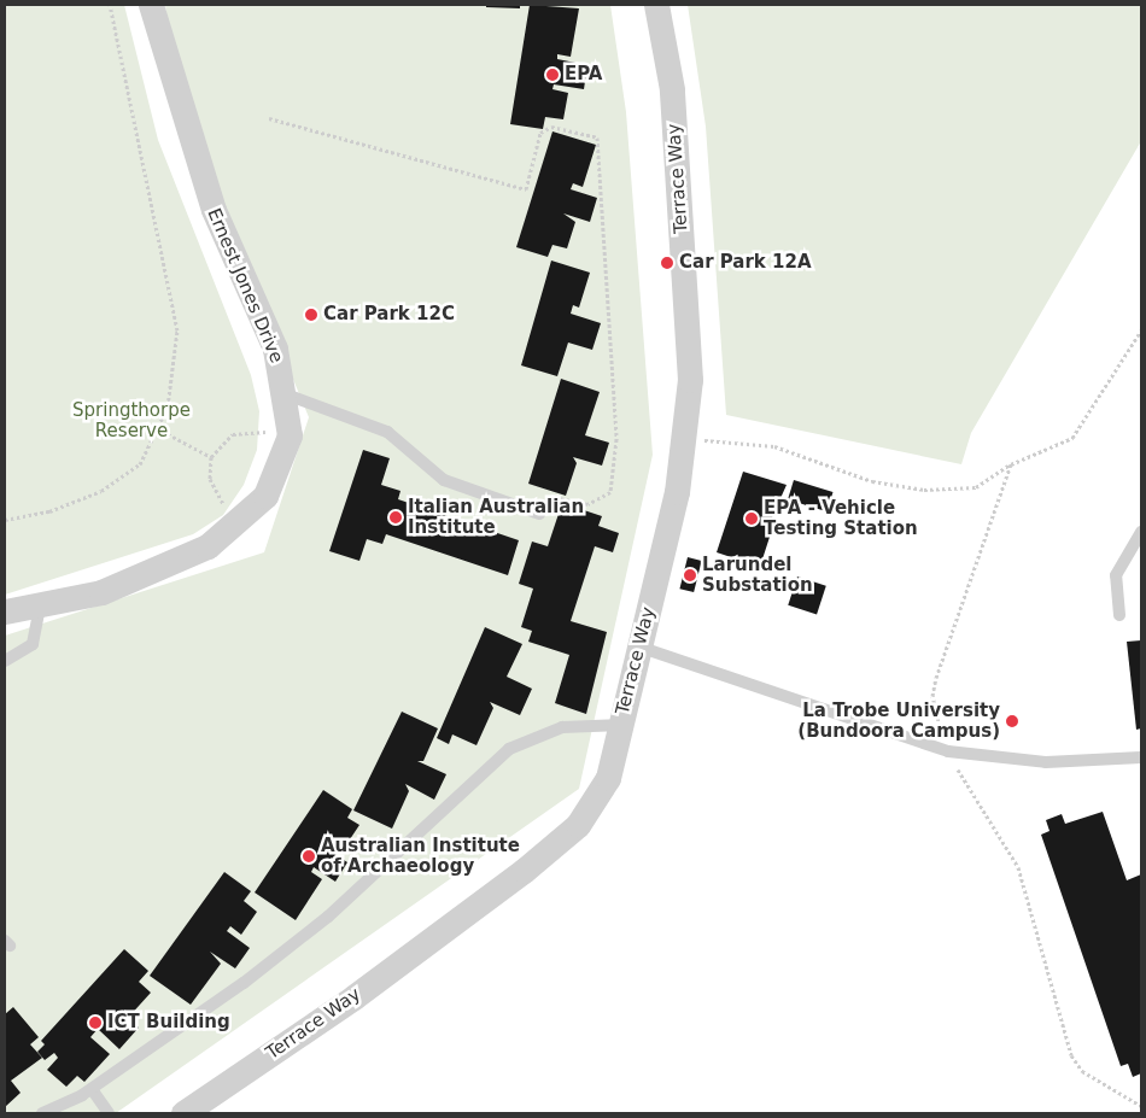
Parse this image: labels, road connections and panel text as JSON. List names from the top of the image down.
{
  "streets": {
    "street": ["Terrace Way", "Ernest Jones Drive"]
  },
  "parks": ["Springthorpe Reserve"],
  "places": [
    "EPA",
    "Car Park 12A",
    "Car Park 12C",
    "Italian Australian Institute",
    "EPA - Vehicle Testing Station",
    "Larundel Substation",
    "La Trobe University (Bundoora Campus)",
    "Australian Institute of Archaeology",
    "ICT Building"
  ]
}
